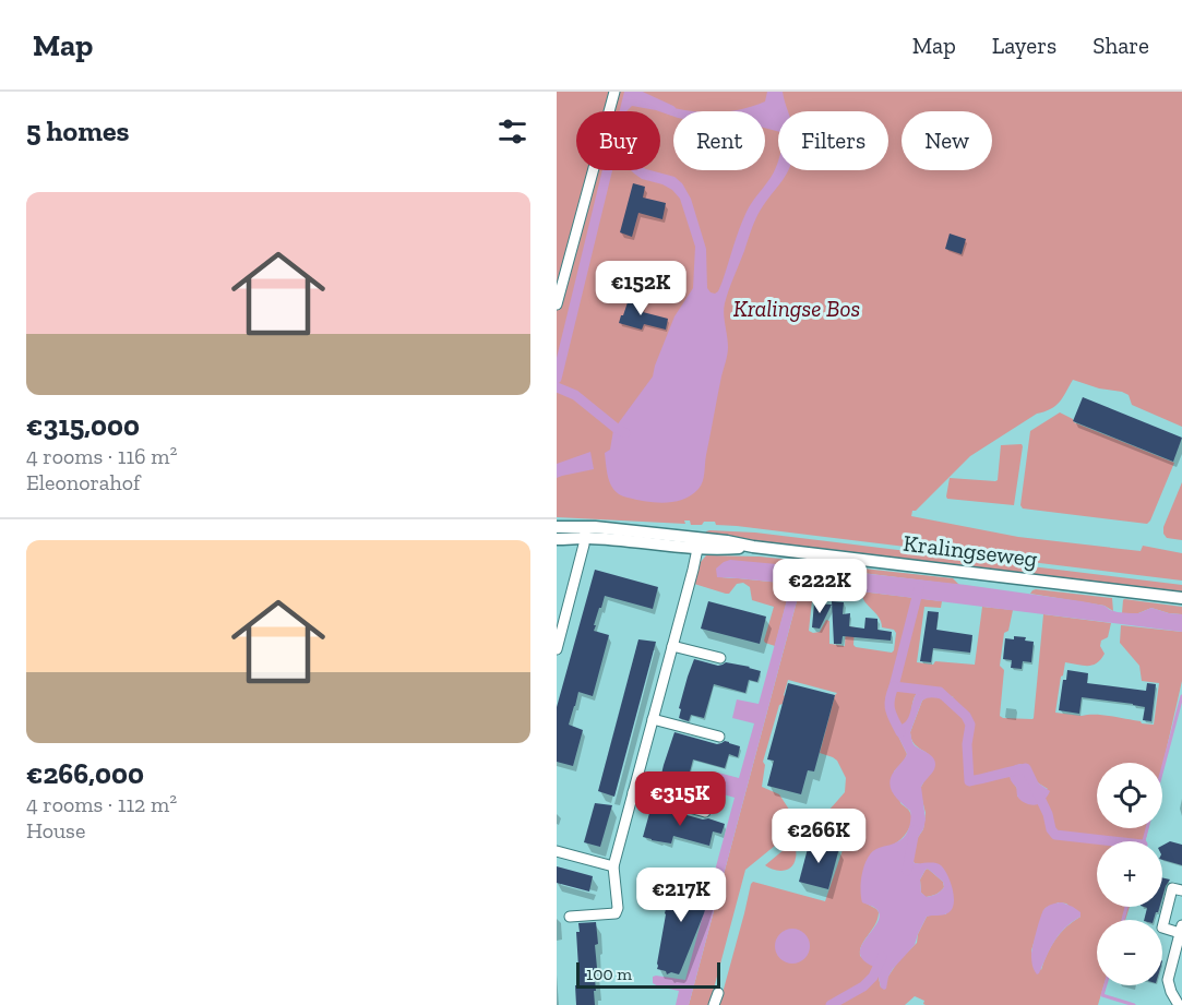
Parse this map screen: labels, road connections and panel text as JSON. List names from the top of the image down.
{
  "streets": {
    "main road": ["Kralingseweg"]
  },
  "parks": ["Kralingse Bos"],
  "scale_bar": "100 m",
  "page": {
    "header": "Map",
    "nav": ["Map", "Layers", "Share"],
    "heading": "5 homes",
    "chip": [
      "Buy",
      "Rent",
      "Filters",
      "New"
    ],
    "list": [
      {
        "name": "€315,000",
        "note": "4 rooms · 116 m² · Eleonorahof"
      },
      {
        "name": "€266,000",
        "note": "4 rooms · 112 m² · House"
      }
    ],
    "price": [
      "€152K",
      "€222K",
      "€315K",
      "€266K",
      "€217K"
    ],
    "map_buttons": ["+", "−"],
    "scale": "100 m"
  }
}
